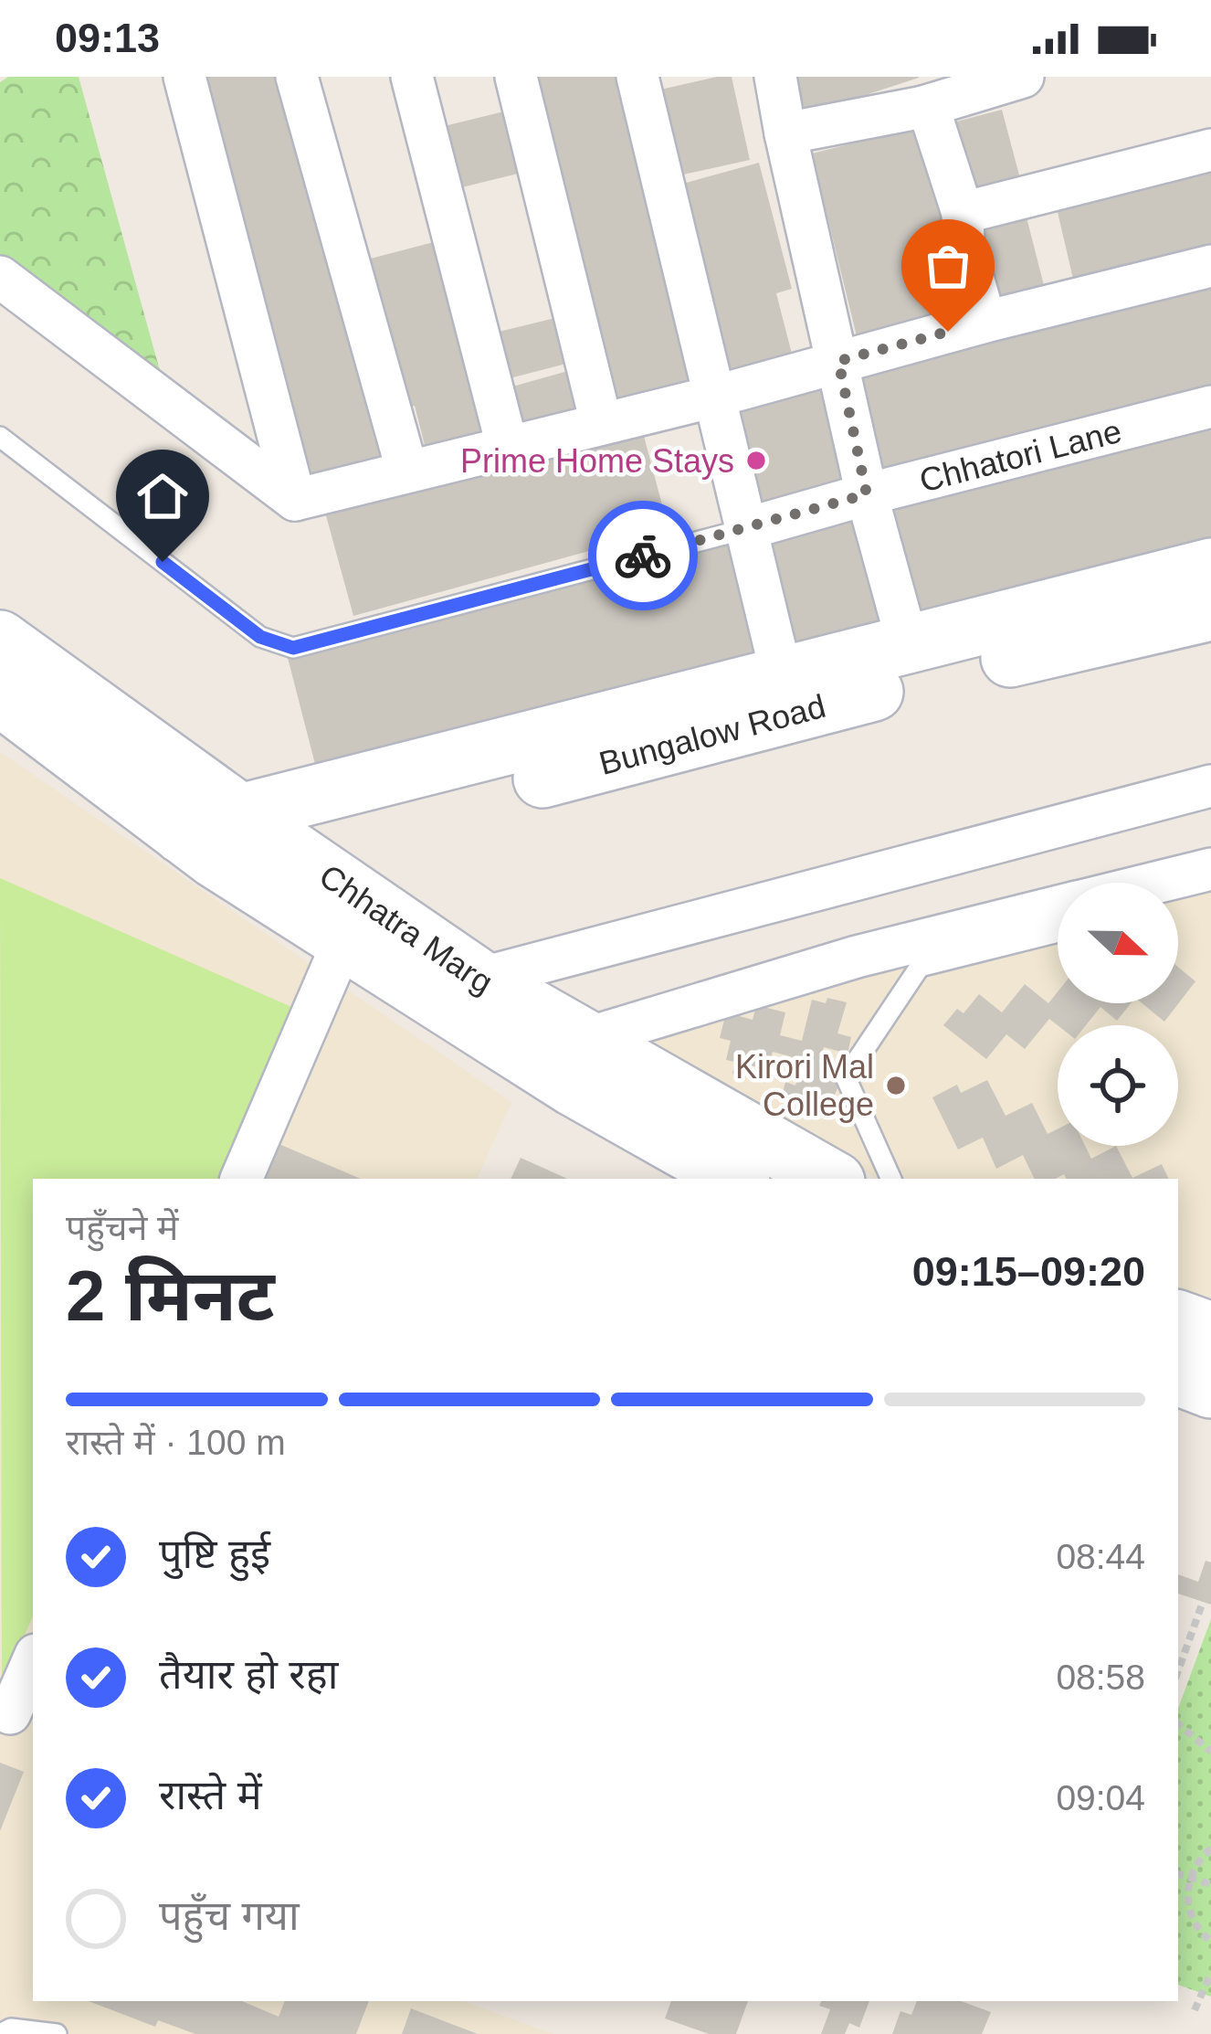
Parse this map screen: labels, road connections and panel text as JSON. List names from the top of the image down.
{
  "streets": {
    "street": ["Chhatori Lane", "Bungalow Road", "Chhatra Marg"]
  },
  "crossings": [
    ["Bungalow Road", "Chhatra Marg"]
  ],
  "places": ["Prime Home Stays", "Kirori Mal College"],
  "north": "right",
  "page": {
    "status": "09:13",
    "heading": ["2 मिनट", "पहुँचने में", "09:15–09:20"],
    "bar": "रास्ते में · 100 m",
    "list": [
      ["पुष्टि हुई", "08:44"],
      ["तैयार हो रहा", "08:58"],
      ["रास्ते में", "09:04"],
      "पहुँच गया"
    ]
  }
}
